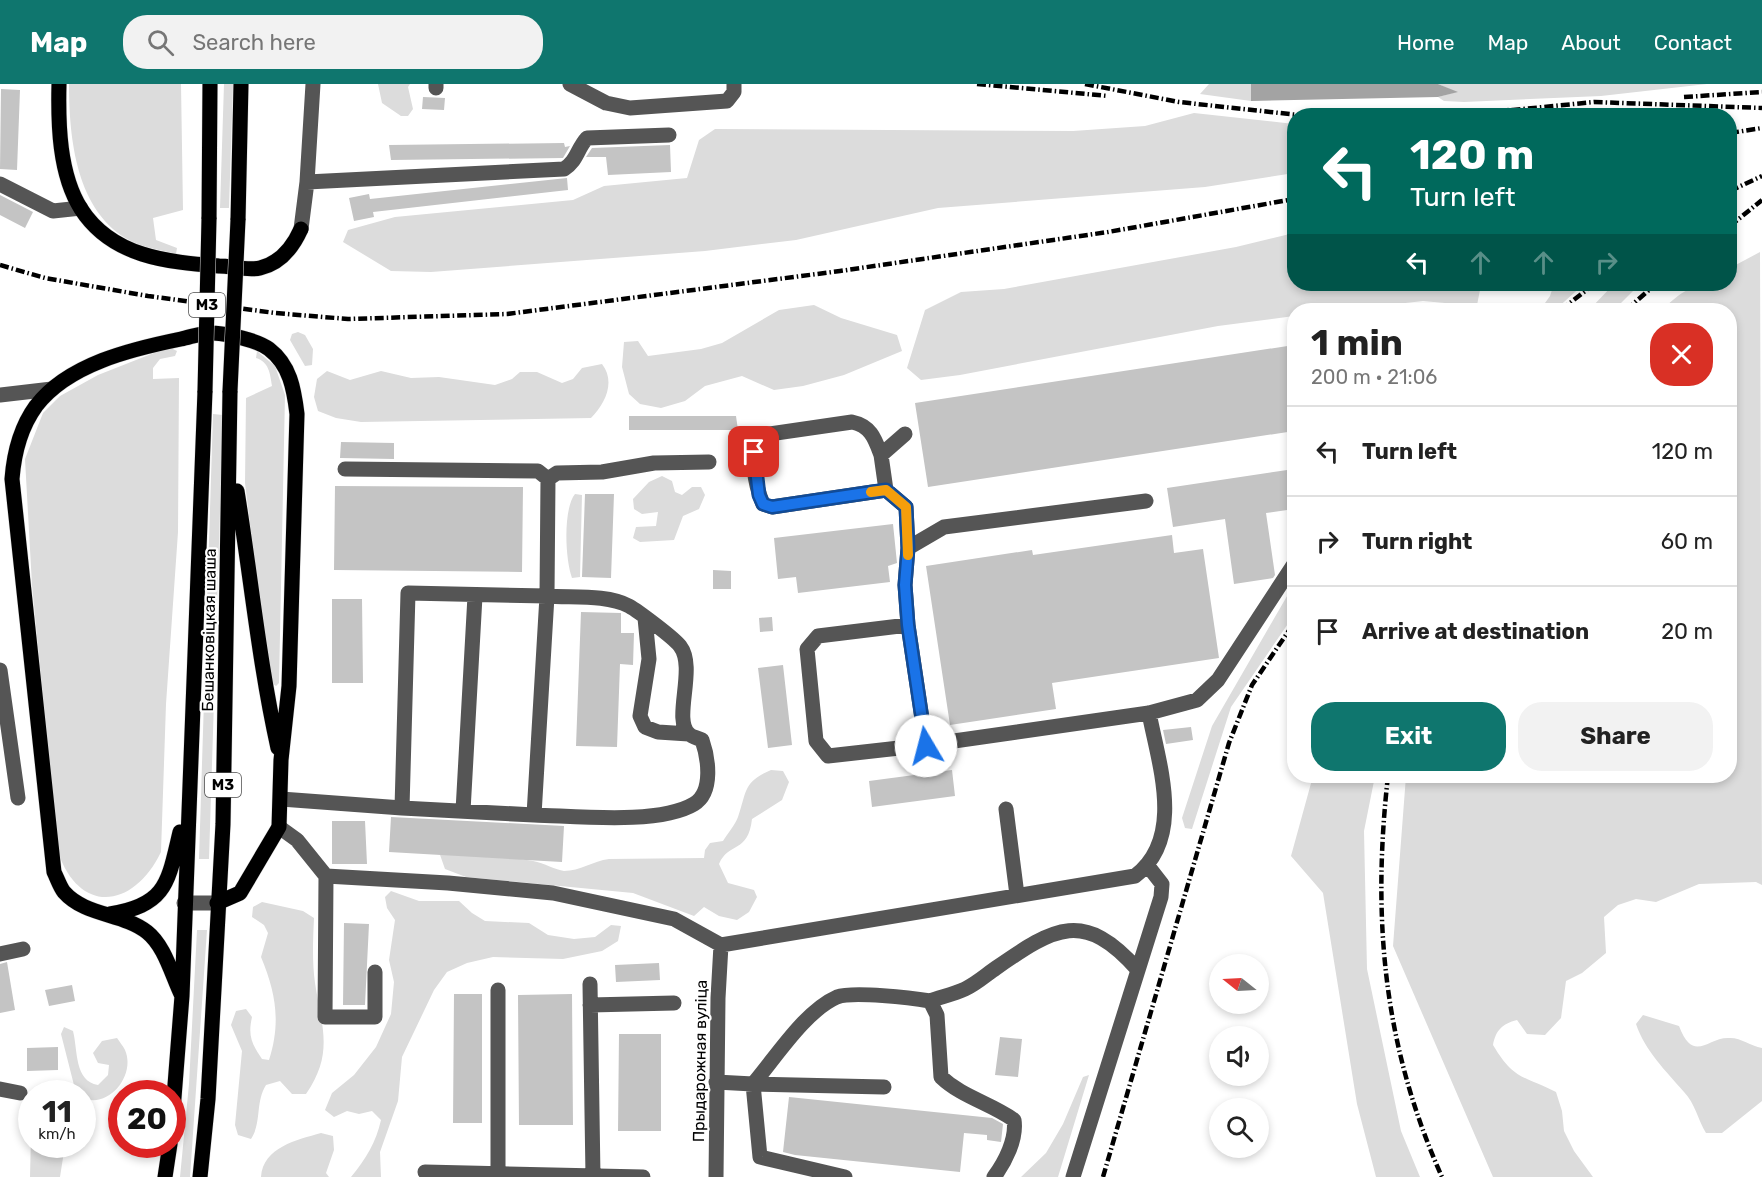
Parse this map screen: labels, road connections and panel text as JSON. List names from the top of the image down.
{
  "streets": {
    "main road": ["М3", "Бешанковіцкая шаша"],
    "street": ["Прыдарожная вуліца"]
  },
  "north": "left",
  "page": {
    "header": "Map",
    "search": "Search here",
    "nav": [
      "Home",
      "Map",
      "About",
      "Contact"
    ],
    "turn": ["120 m", "Turn left"],
    "heading": ["1 min", "200 m · 21:06"],
    "list": [
      {
        "name": "Turn left",
        "value": "120 m"
      },
      {
        "name": "Turn right",
        "value": "60 m"
      },
      {
        "name": "Arrive at destination",
        "value": "20 m"
      }
    ],
    "buttons": ["Exit", "Share"],
    "speed": "11 km/h",
    "limit": "20"
  }
}
